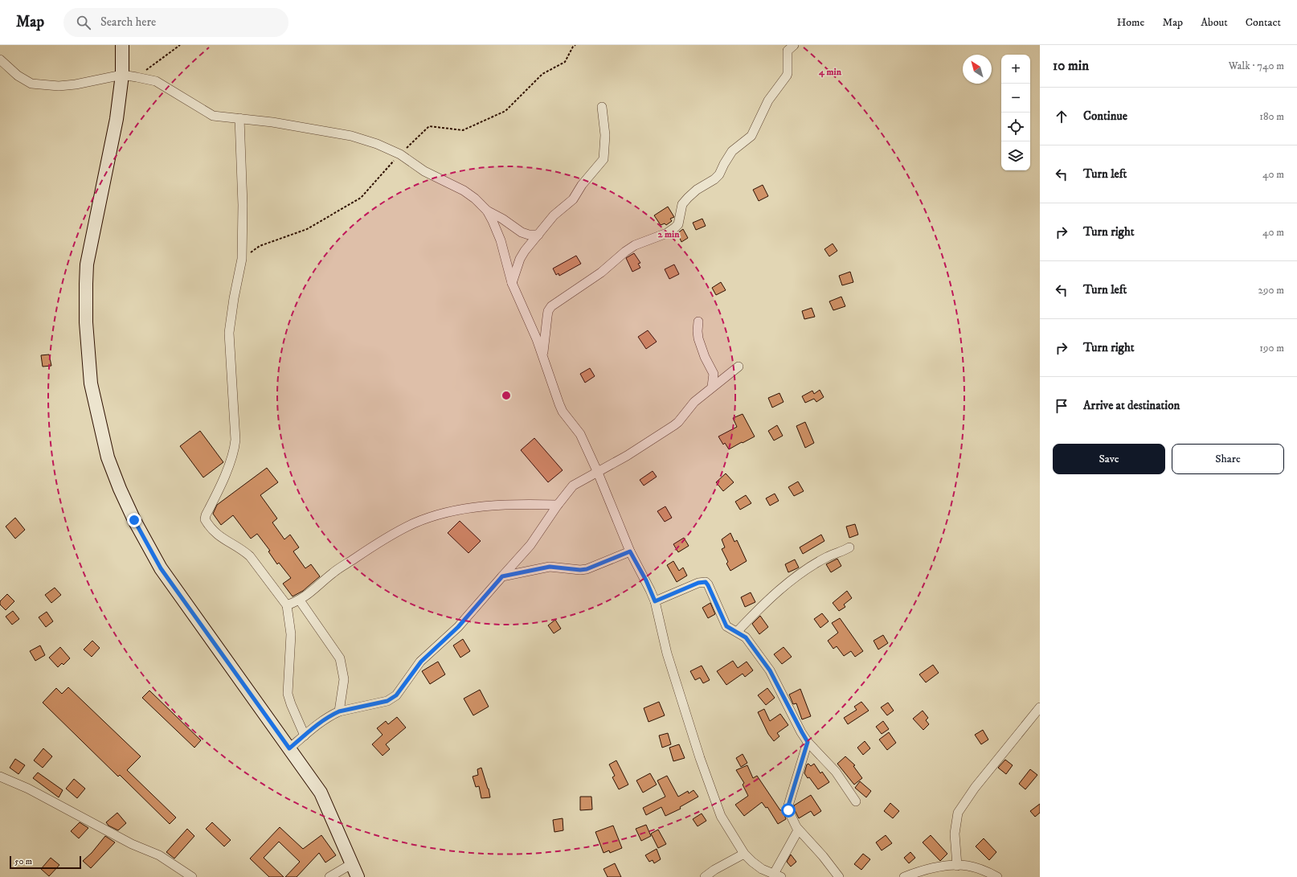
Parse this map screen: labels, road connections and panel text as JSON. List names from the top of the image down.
{
  "scale_bar": "50 m",
  "north": "top left",
  "page": {
    "header": "Map",
    "search": "Search here",
    "nav": [
      "Home",
      "Map",
      "About",
      "Contact"
    ],
    "heading": ["10 min", "Walk · 740 m"],
    "map_buttons": ["+", "−"],
    "list": [
      ["Continue", "180 m"],
      ["Turn left", "40 m"],
      ["Turn right", "40 m"],
      ["Turn left", "290 m"],
      ["Turn right", "190 m"],
      "Arrive at destination"
    ],
    "buttons": ["Save", "Share"],
    "scale": "50 m"
  },
  "rings": ["4 min", "2 min"]
}
